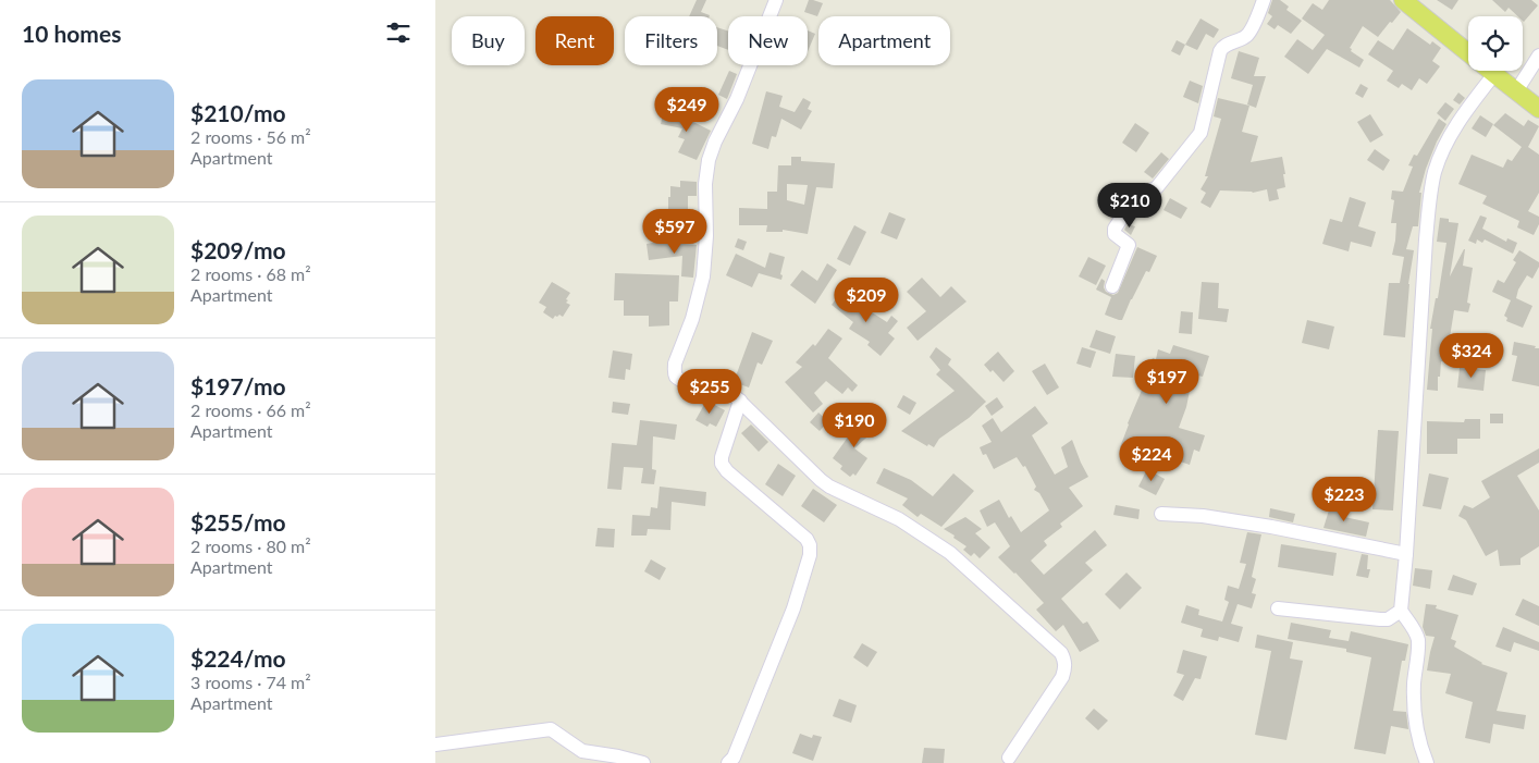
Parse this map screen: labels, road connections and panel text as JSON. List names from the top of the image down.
{
  "page": {
    "heading": "10 homes",
    "chip": [
      "Buy",
      "Rent",
      "Filters",
      "New",
      "Apartment"
    ],
    "list": [
      {
        "name": "$210/mo",
        "note": "2 rooms · 56 m² · Apartment"
      },
      {
        "name": "$209/mo",
        "note": "2 rooms · 68 m² · Apartment"
      },
      {
        "name": "$197/mo",
        "note": "2 rooms · 66 m² · Apartment"
      },
      {
        "name": "$255/mo",
        "note": "2 rooms · 80 m² · Apartment"
      },
      {
        "name": "$224/mo",
        "note": "3 rooms · 74 m² · Apartment"
      }
    ],
    "price": [
      "$249",
      "$210",
      "$597",
      "$209",
      "$324",
      "$197",
      "$255",
      "$190",
      "$224",
      "$223"
    ]
  }
}
